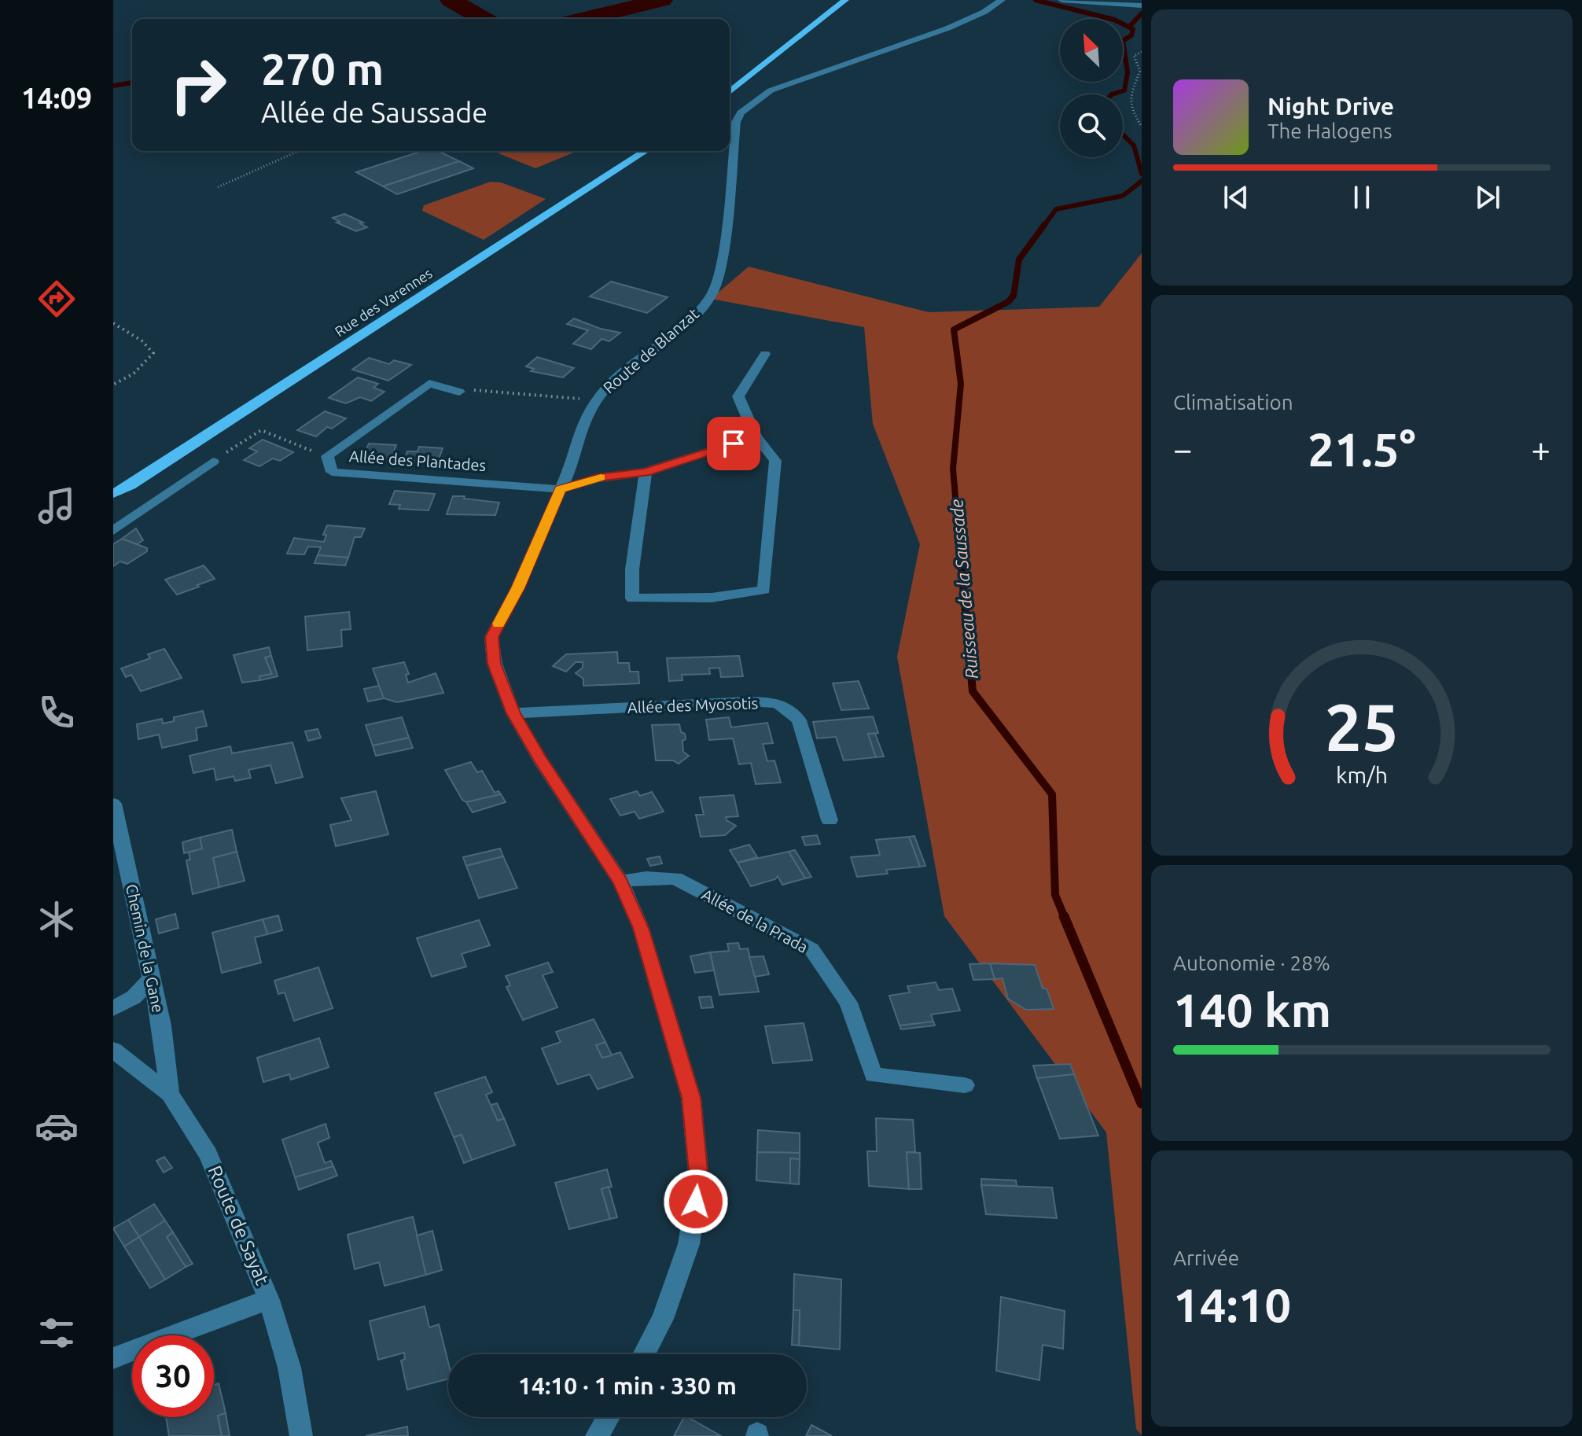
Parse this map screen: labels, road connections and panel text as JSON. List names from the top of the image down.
{
  "streets": {
    "main road": ["Rue des Varennes"],
    "street": [
      "Route de Blanzat",
      "Allée des Plantades",
      "Allée des Myosotis",
      "Allée de la Prada",
      "Chemin de la Gane",
      "Route de Sayat"
    ]
  },
  "crossings": [
    ["Route de Blanzat", "Allée des Plantades"],
    ["Route de Blanzat", "Allée des Myosotis"],
    ["Route de Blanzat", "Allée de la Prada"],
    ["Chemin de la Gane", "Route de Sayat"]
  ],
  "water": ["Ruisseau de la Saussade"],
  "north": "top left",
  "page": {
    "tabs": "14:09",
    "turn": ["270 m", "Allée de Saussade"],
    "song": ["Night Drive", "The Halogens"],
    "tile": [
      "Climatisation",
      ["Autonomie · 28%", "140 km"],
      ["Arrivée", "14:10"]
    ],
    "heat": ["−", "21.5°", "+"],
    "limit": "30",
    "trip": "14:10 · 1 min · 330 m",
    "gauge": ["25", "km/h"]
  }
}
